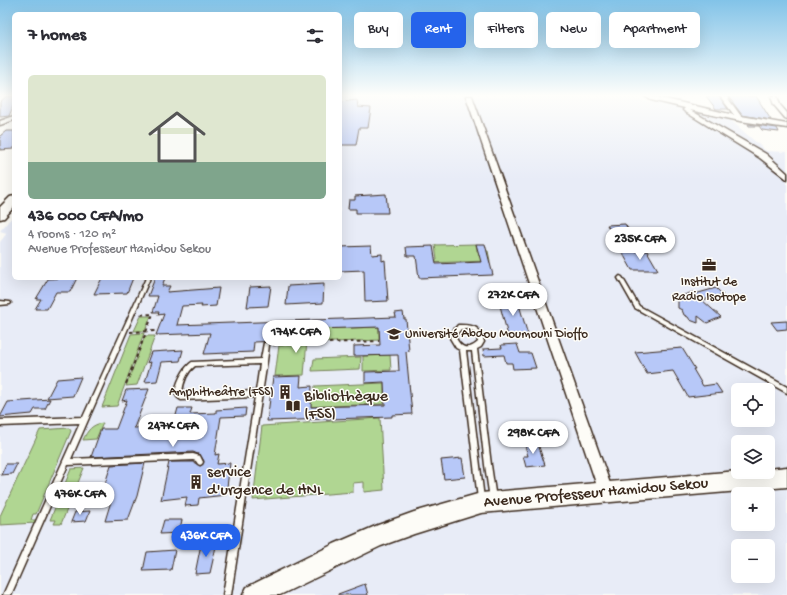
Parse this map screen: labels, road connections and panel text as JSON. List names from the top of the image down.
{
  "streets": {
    "street": ["Avenue Professeur Hamidou Sekou"]
  },
  "places": {
    "office": ["Institut de Radio Isotope"],
    "school or university": ["Université Abdou Moumouni Dioffo"],
    "building": ["Amphitheâtre (FSS)", "service d'urgence de HNL"],
    "library": ["Bibliothèque (FSS)"]
  },
  "page": {
    "chip": [
      "Buy",
      "Rent",
      "Filters",
      "New",
      "Apartment"
    ],
    "heading": "7 homes",
    "list": [
      {
        "name": "436 000 CFA/mo",
        "note": "4 rooms · 120 m² · Avenue Professeur Hamidou Sekou"
      }
    ],
    "price": [
      "235K CFA",
      "272K CFA",
      "174K CFA",
      "247K CFA",
      "298K CFA",
      "476K CFA",
      "436K CFA"
    ],
    "map_buttons": ["+", "−"]
  }
}
